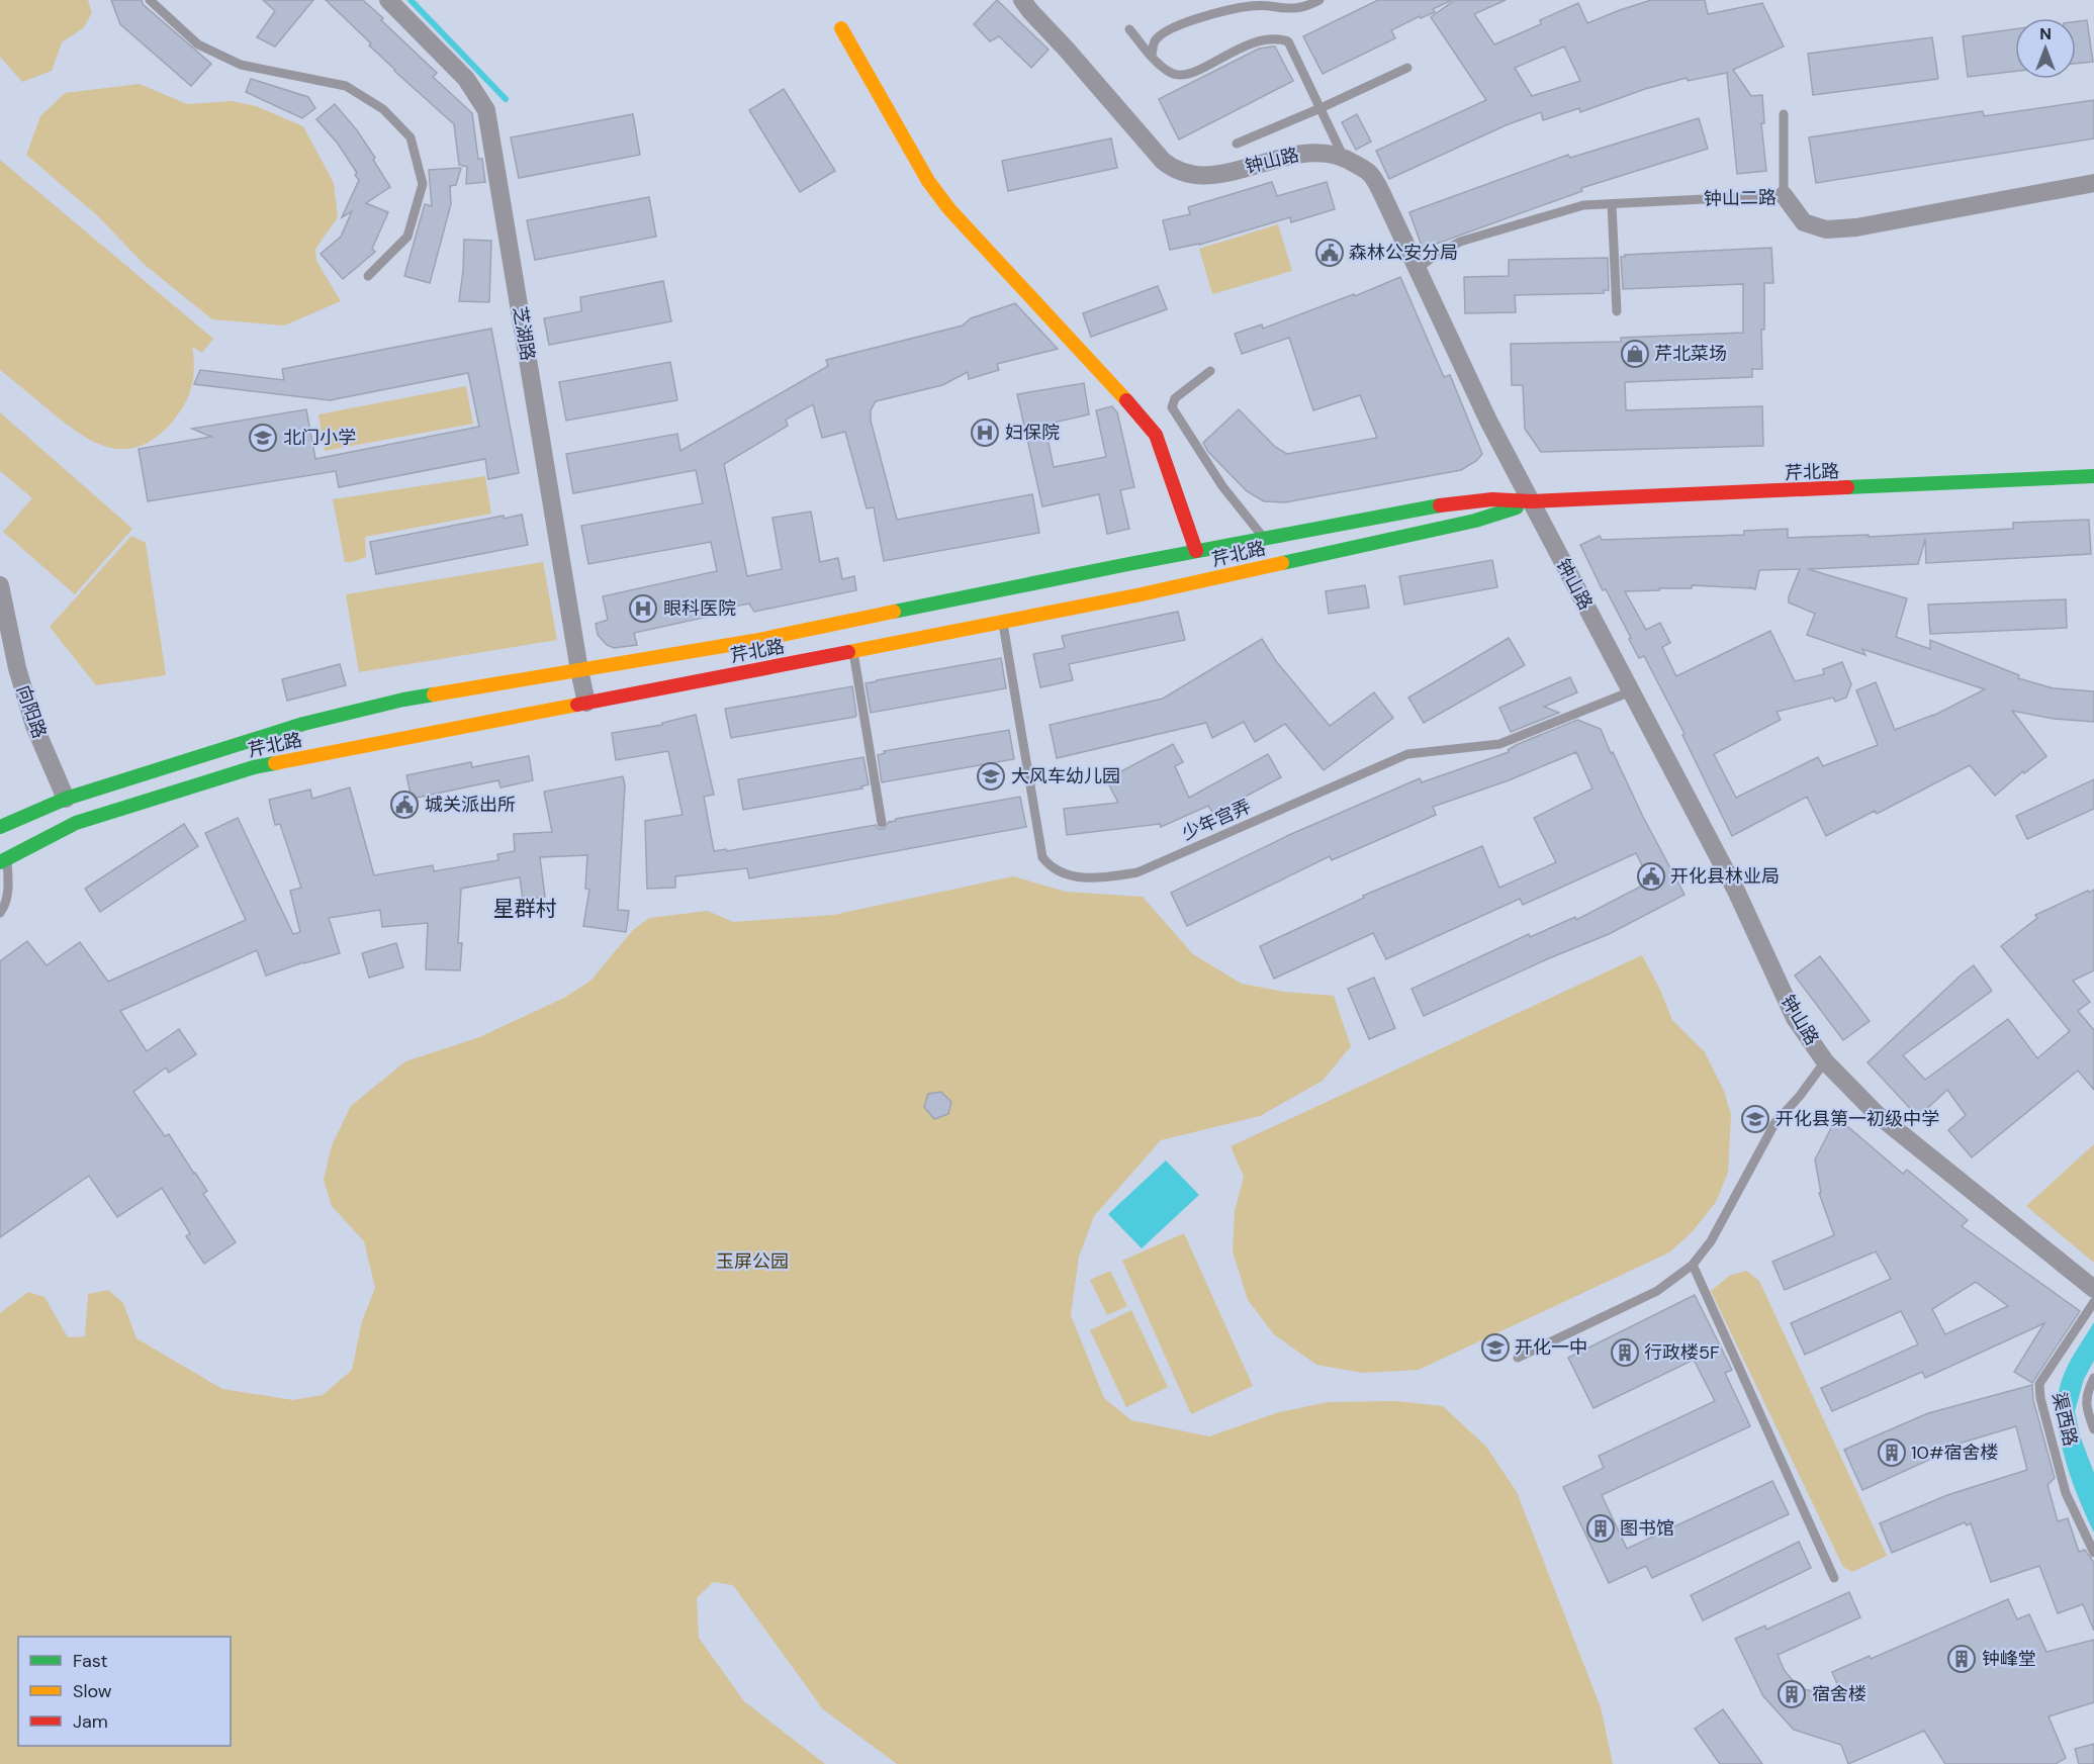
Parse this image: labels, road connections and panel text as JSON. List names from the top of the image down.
{
  "streets": {
    "main road": ["芹北路"],
    "street": [
      "钟山路",
      "钟山二路",
      "芝湖路",
      "向阳路"
    ],
    "lane": ["少年宫弄", "渠西路"]
  },
  "crossings": [
    ["钟山路", "钟山二路"],
    ["钟山路", "芹北路"],
    ["钟山路", "少年宫弄"],
    ["芝湖路", "芹北路"],
    ["芹北路", "向阳路"],
    ["芹北路", "少年宫弄"]
  ],
  "districts": ["星群村"],
  "parks": ["玉屏公园"],
  "places": {
    "public building": ["森林公安分局", "城关派出所", "开化县林业局"],
    "shop": ["芹北菜场"],
    "hospital": ["妇保院", "眼科医院"],
    "school or university": [
      "北门小学",
      "大风车幼儿园",
      "开化县第一初级中学",
      "开化一中"
    ],
    "building": [
      "行政楼5F",
      "10#宿舍楼",
      "图书馆",
      "钟峰堂",
      "宿舍楼"
    ]
  },
  "legend": ["Fast", "Slow", "Jam"],
  "north": "top"
}
